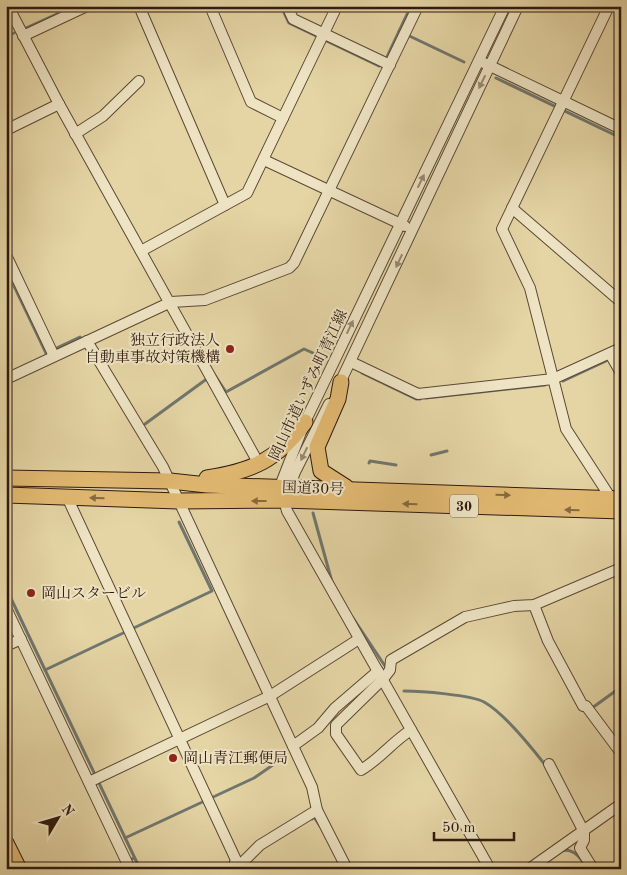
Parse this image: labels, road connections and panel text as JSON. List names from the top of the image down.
{
  "streets": {
    "highway": ["国道30号", "30"],
    "street": ["岡山市道いずみ町青江線"]
  },
  "crossings": [
    ["岡山市道いずみ町青江線", "国道30号"]
  ],
  "places": ["独立行政法人 自動車事故対策機構", "岡山スタービル", "岡山青江郵便局"],
  "scale_bar": "50 m",
  "north": "top right"
}
